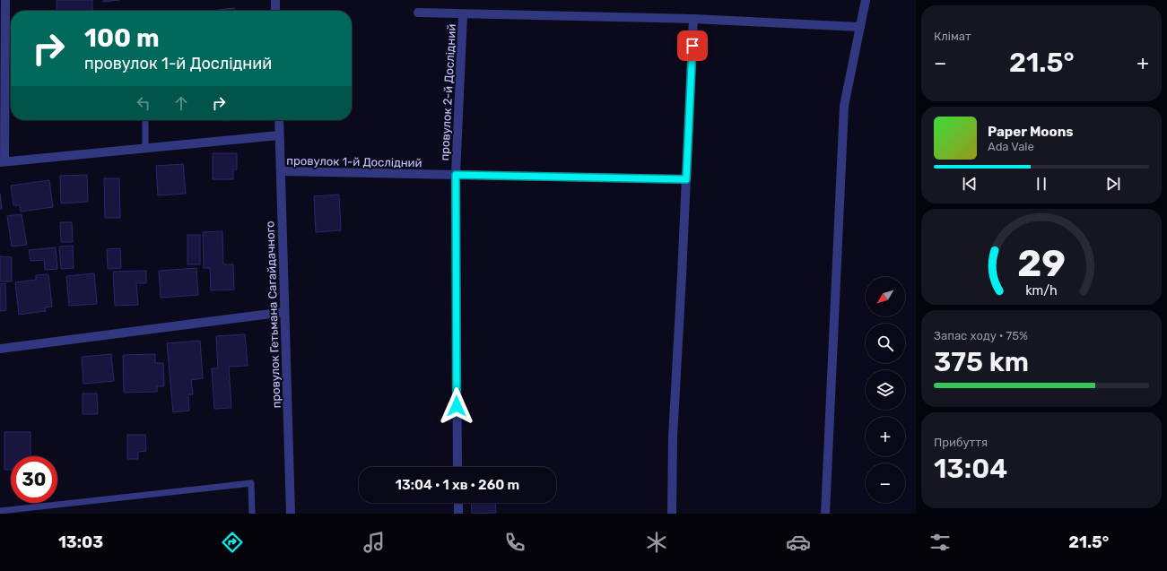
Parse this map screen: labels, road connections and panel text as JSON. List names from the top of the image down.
{
  "streets": {
    "street": ["провулок 2-й Дослідний", "провулок 1-й Дослідний", "провулок Гетьмана Сагайдачного"]
  },
  "crossings": [
    ["провулок 2-й Дослідний", "провулок 1-й Дослідний"],
    ["провулок 1-й Дослідний", "провулок Гетьмана Сагайдачного"]
  ],
  "north": "bottom left",
  "page": {
    "tile": [
      "Клімат",
      ["Запас ходу · 75%", "375 km"],
      ["Прибуття", "13:04"]
    ],
    "turn": ["100 m", "провулок 1-й Дослідний"],
    "heat": ["−", "21.5°", "+"],
    "song": ["Paper Moons", "Ada Vale"],
    "map_buttons": ["+", "−"],
    "limit": "30",
    "trip": "13:04 · 1 хв · 260 m",
    "tabs": ["13:03", "21.5°"],
    "gauge": ["29", "km/h"]
  }
}
